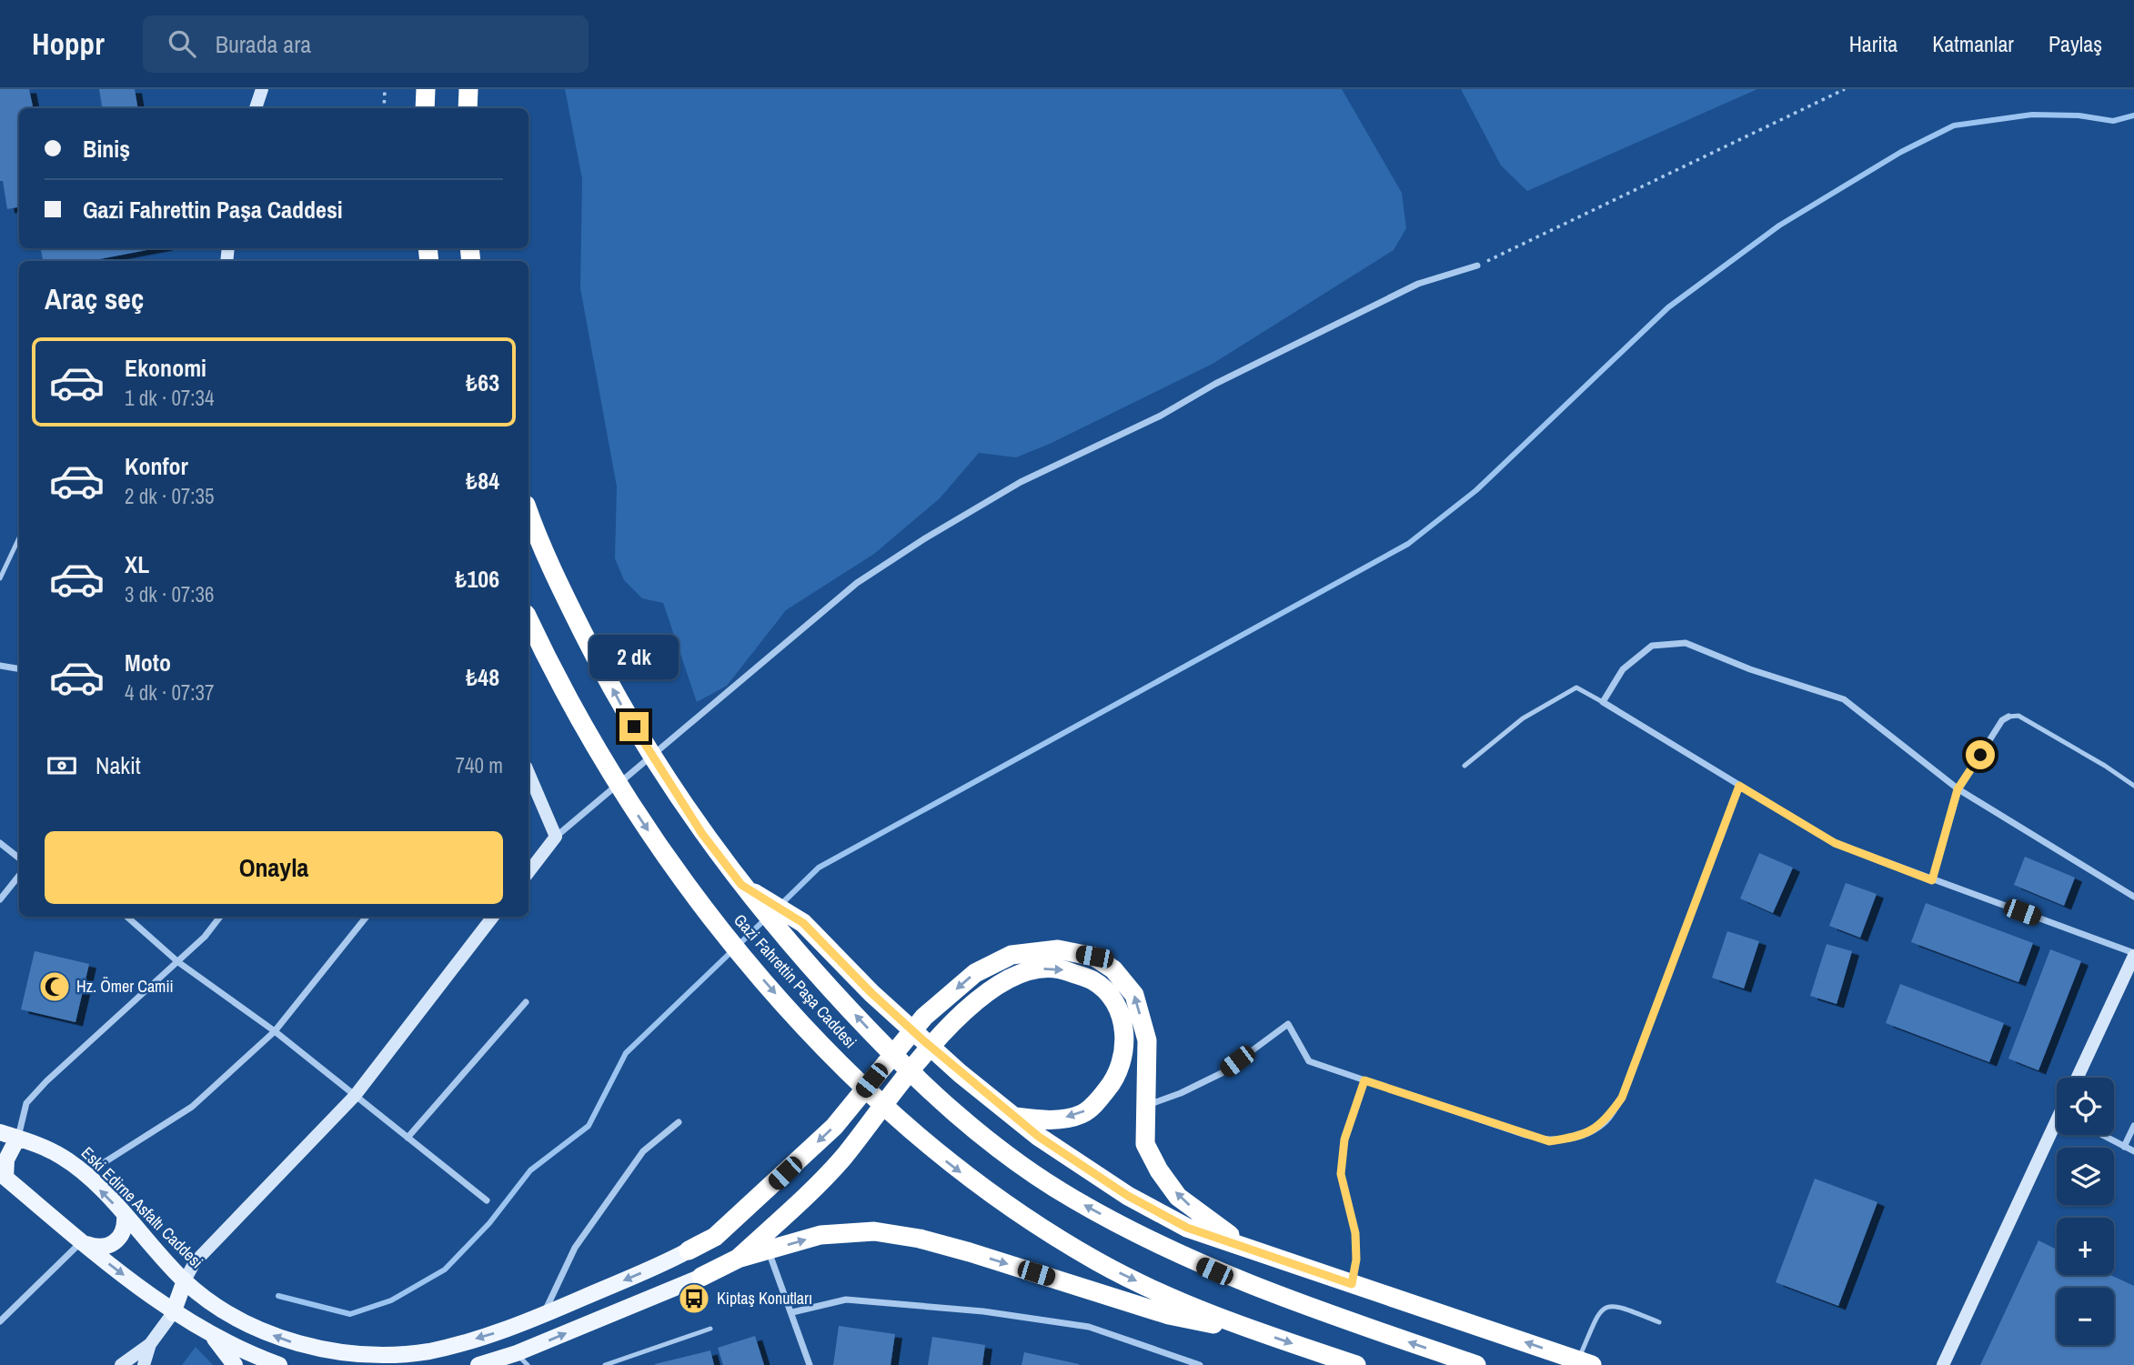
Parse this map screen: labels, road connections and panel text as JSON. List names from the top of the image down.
{
  "streets": {
    "highway": ["Gazi Fahrettin Paşa Caddesi"],
    "main road": ["Eski Edirne Asfaltı Caddesi"]
  },
  "one_way": ["Eski Edirne Asfaltı Caddesi"],
  "places": {
    "mosque": ["Hz. Ömer Camii"],
    "bus stop": ["Kiptaş Konutları"]
  },
  "page": {
    "header": "Hoppr",
    "search": "Burada ara",
    "nav": ["Harita", "Katmanlar", "Paylaş"],
    "banner": ["Biniş", "Gazi Fahrettin Paşa Caddesi"],
    "heading": "Araç seç",
    "list": [
      {
        "name": "Ekonomi",
        "note": "1 dk · 07:34",
        "value": "₺63"
      },
      {
        "name": "Konfor",
        "note": "2 dk · 07:35",
        "value": "₺84"
      },
      {
        "name": "XL",
        "note": "3 dk · 07:36",
        "value": "₺106"
      },
      {
        "name": "Moto",
        "note": "4 dk · 07:37",
        "value": "₺48"
      }
    ],
    "bubble": "2 dk",
    "pay": ["Nakit", "740 m"],
    "buttons": "Onayla",
    "map_buttons": ["+", "−"]
  }
}
